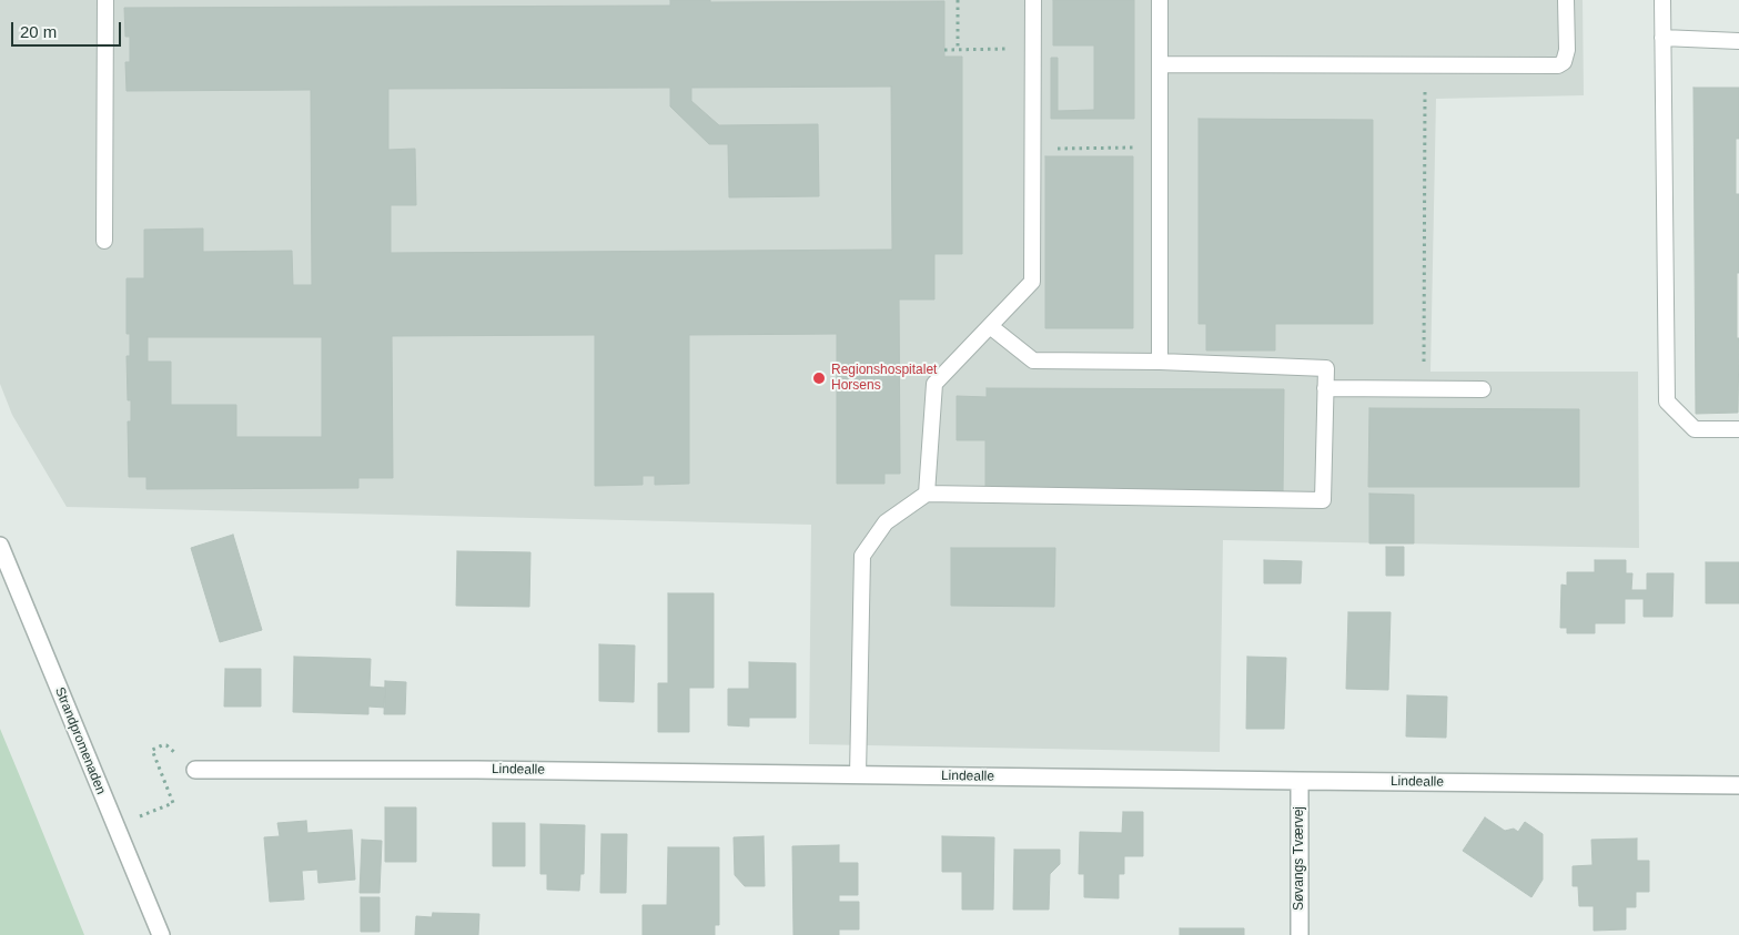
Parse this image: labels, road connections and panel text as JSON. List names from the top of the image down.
{
  "streets": {
    "street": ["Strandpromenaden", "Lindealle", "Søvangs Tværvej"]
  },
  "crossings": [
    ["Lindealle", "Søvangs Tværvej"]
  ],
  "places": ["Regionshospitalet Horsens"],
  "scale_bar": "20 m"
}
